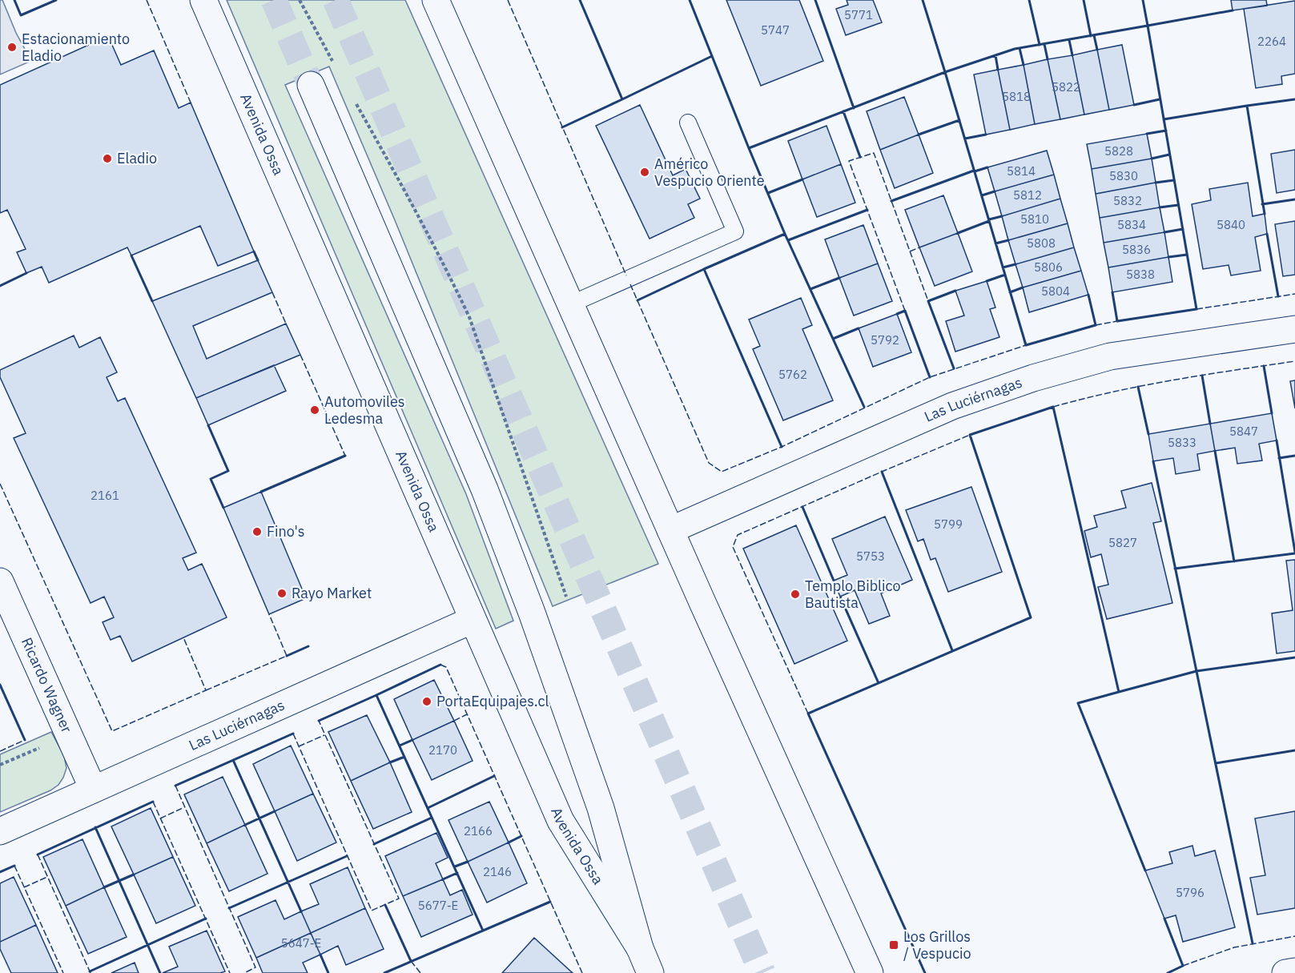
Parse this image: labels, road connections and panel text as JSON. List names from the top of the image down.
{
  "streets": {
    "main road": ["Avenida Ossa", "Las Luciérnagas", "Ricardo Wagner"]
  },
  "crossings": [
    ["Avenida Ossa", "Las Luciérnagas"],
    ["Las Luciérnagas", "Ricardo Wagner"]
  ],
  "places": {
    "other": [
      "Estacionamiento Eladio",
      "Eladio",
      "Américo Vespucio Oriente",
      "Automoviles Ledesma",
      "Fino's",
      "Rayo Market",
      "Templo Biblico Bautista",
      "PortaEquipajes.cl"
    ],
    "transit": ["Los Grillos / Vespucio"]
  },
  "house_numbers": [
    "5771",
    "5747",
    "2264",
    "5822",
    "5818",
    "5828",
    "5814",
    "5830",
    "5812",
    "5832",
    "5810",
    "5834",
    "5840",
    "5808",
    "5836",
    "5806",
    "5838",
    "5804",
    "5792",
    "5762",
    "5847",
    "5833",
    "2161",
    "5799",
    "5827",
    "5753",
    "2170",
    "2166",
    "2146",
    "5796",
    "5677-E",
    "5647-E"
  ]
}
